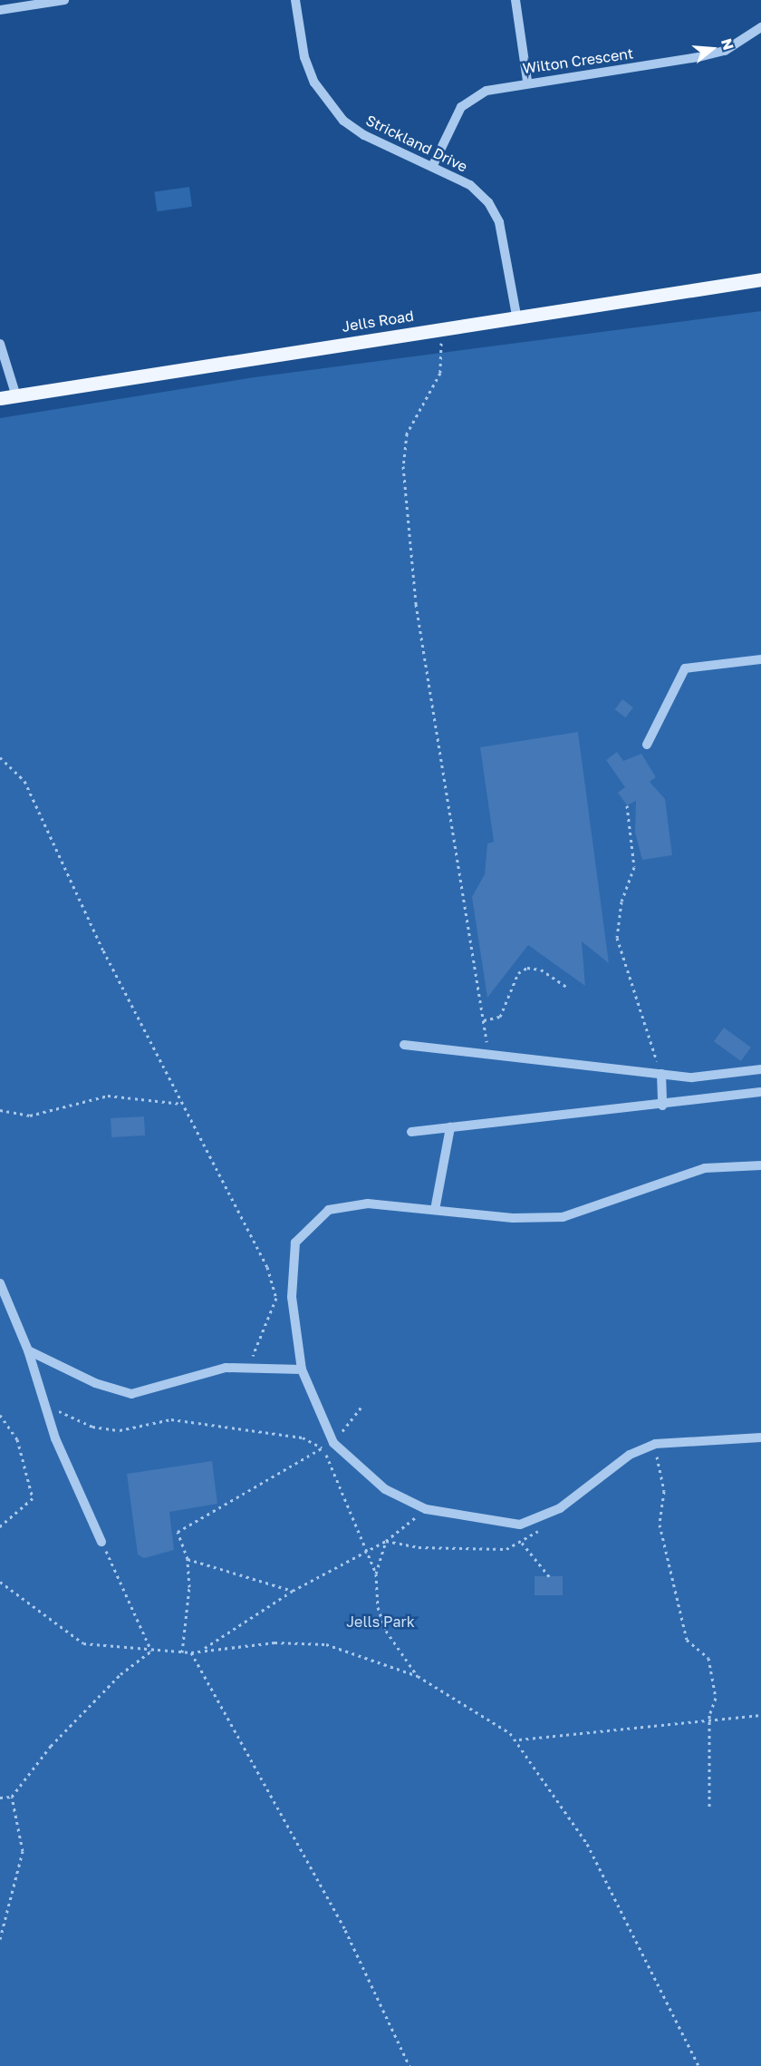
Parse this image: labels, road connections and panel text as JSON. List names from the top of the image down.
{
  "streets": {
    "main road": ["Jells Road"],
    "street": ["Wilton Crescent", "Strickland Drive"]
  },
  "crossings": [
    ["Wilton Crescent", "Strickland Drive"],
    ["Strickland Drive", "Jells Road"]
  ],
  "parks": ["Jells Park"],
  "north": "right"
}
